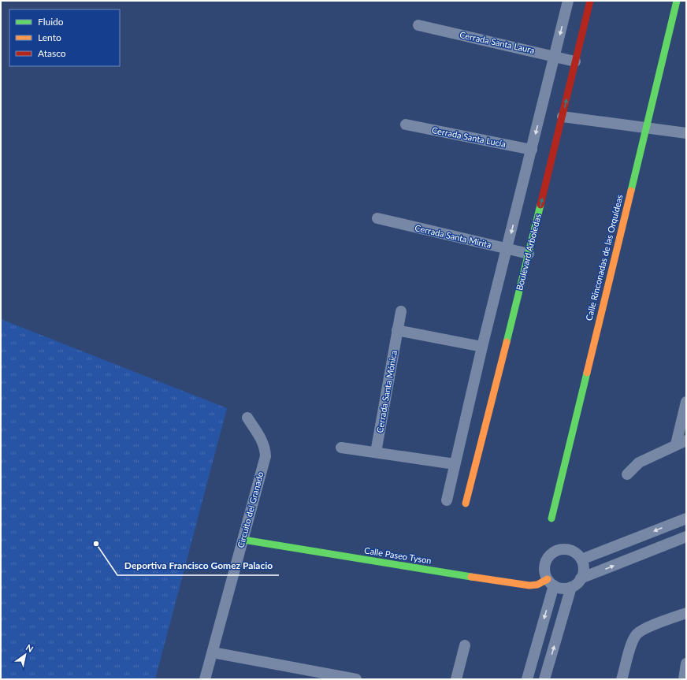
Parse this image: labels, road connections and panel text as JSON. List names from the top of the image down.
{
  "streets": {
    "street": [
      "Cerrada Santa Laura",
      "Cerrada Santa Lucía",
      "Cerrada Santa Mirita",
      "Boulevard Arboledas",
      "Calle Rinconadas de las Orquídeas",
      "Cerrada Santa Mónica",
      "Circuito del Granado",
      "Calle Paseo Tyson"
    ]
  },
  "crossings": [
    ["Cerrada Santa Laura", "Boulevard Arboledas"],
    ["Cerrada Santa Mirita", "Boulevard Arboledas"],
    ["Circuito del Granado", "Calle Paseo Tyson"]
  ],
  "places": ["Deportiva Francisco Gomez Palacio"],
  "legend": ["Fluido", "Lento", "Atasco"],
  "north": "top right"
}
